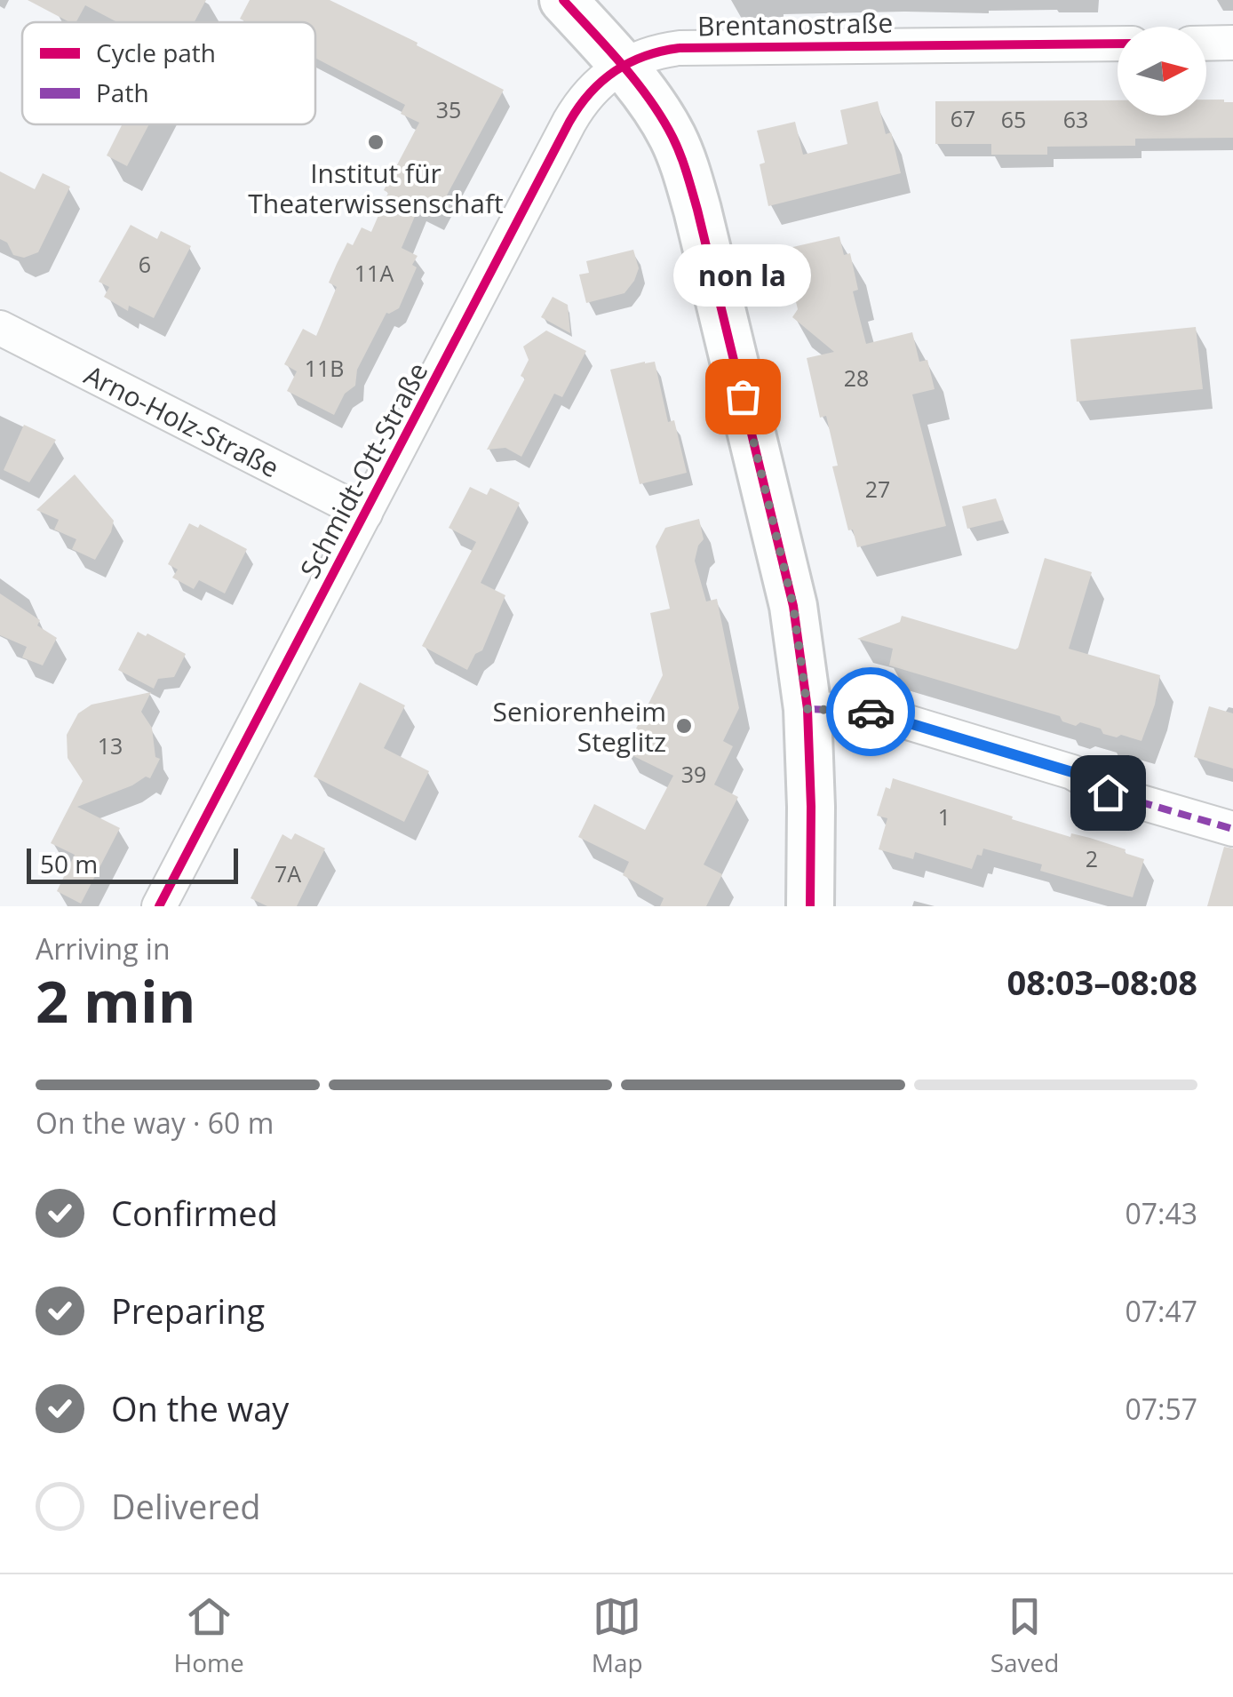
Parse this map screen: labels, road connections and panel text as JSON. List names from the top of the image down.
{
  "streets": {
    "street": ["Brentanostraße", "Arno-Holz-Straße", "Schmidt-Ott-Straße"]
  },
  "crossings": [
    ["Brentanostraße", "Schmidt-Ott-Straße"],
    ["Arno-Holz-Straße", "Schmidt-Ott-Straße"]
  ],
  "places": ["Institut für Theaterwissenschaft", "non la", "Seniorenheim Steglitz"],
  "house_numbers": [
    "35",
    "67",
    "65",
    "63",
    "6",
    "11A",
    "11B",
    "28",
    "27",
    "13",
    "39",
    "1",
    "2",
    "7A"
  ],
  "legend": ["Cycle path", "Path"],
  "scale_bar": "50 m",
  "north": "right",
  "page": {
    "bubble": "non la",
    "scale": "50 m",
    "heading": ["2 min", "Arriving in", "08:03–08:08"],
    "bar": "On the way · 60 m",
    "list": [
      ["Confirmed", "07:43"],
      ["Preparing", "07:47"],
      ["On the way", "07:57"],
      "Delivered"
    ],
    "tabs": ["Home", "Map", "Saved"]
  }
}
